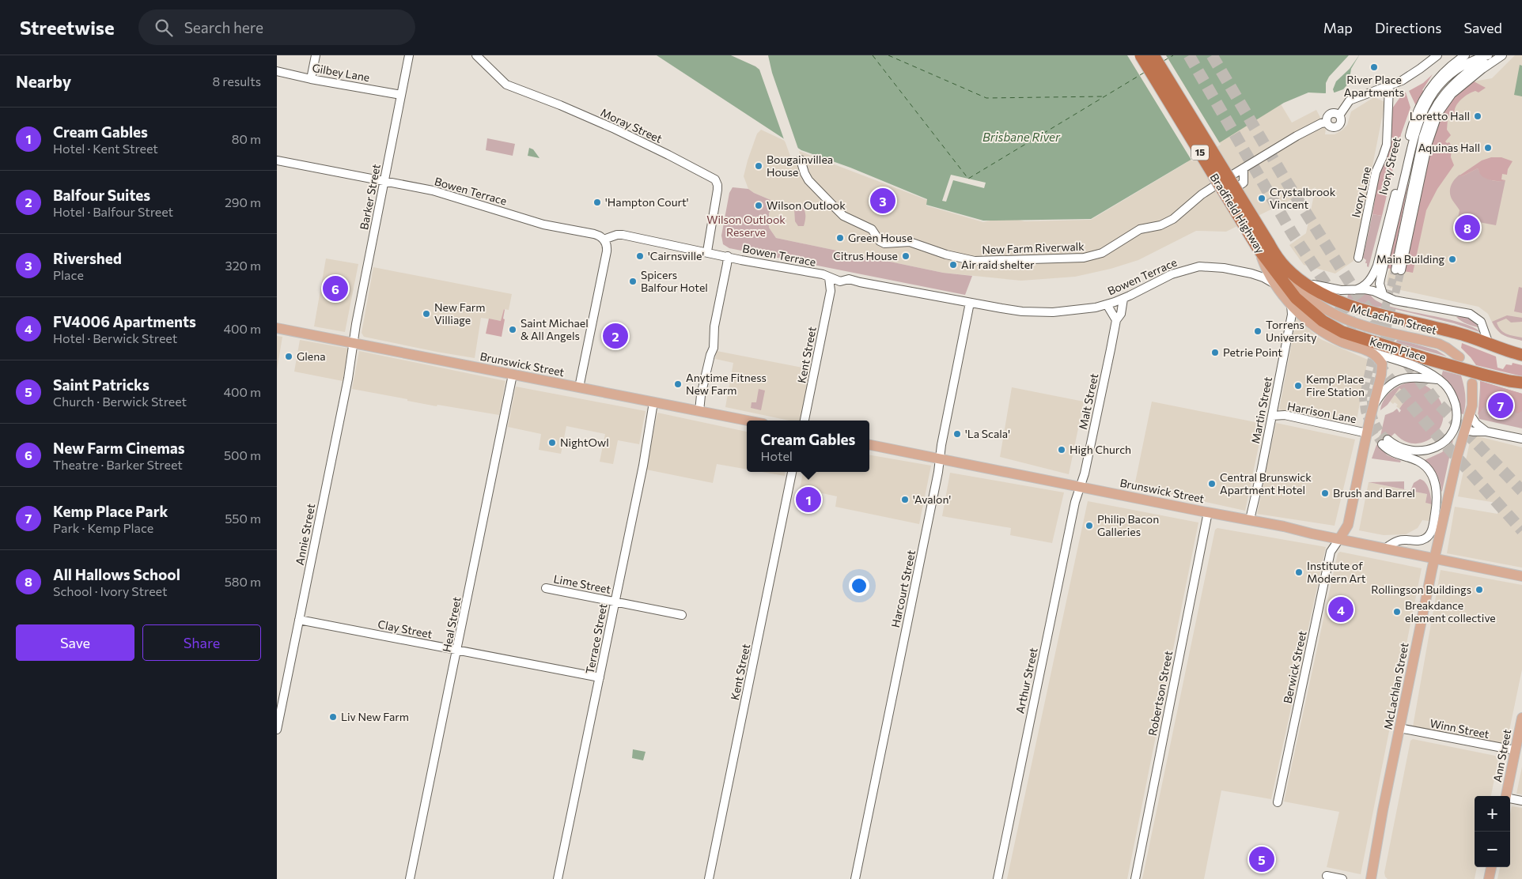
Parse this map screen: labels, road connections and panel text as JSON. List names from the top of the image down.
{
  "streets": {
    "highway": ["15", "Bradfield Highway", "Kemp Place"],
    "main road": ["McLachlan Street", "Brunswick Street", "Ann Street"],
    "street": [
      "Gilbey Lane",
      "Moray Street",
      "Ivory Street",
      "Bowen Terrace",
      "Ivory Lane",
      "Barker Street",
      "New Farm Riverwalk",
      "Kent Street",
      "Malt Street",
      "Martin Street",
      "Harrison Lane",
      "Annie Street",
      "Lime Street",
      "Harcourt Street",
      "Heal Street",
      "Clay Street",
      "Terrace Street",
      "Berwick Street",
      "Arthur Street",
      "Robertson Street",
      "Winn Street"
    ]
  },
  "crossings": [
    ["Gilbey Lane", "Barker Street"],
    ["Moray Street", "Bowen Terrace"],
    ["15", "Bradfield Highway"],
    ["15", "McLachlan Street"],
    ["Bowen Terrace", "Barker Street"],
    ["Bowen Terrace", "Kemp Place"],
    ["Bowen Terrace", "Kent Street"],
    ["Bowen Terrace", "Malt Street"],
    ["Bowen Terrace", "Harcourt Street"],
    ["Ivory Lane", "New Farm Riverwalk"],
    ["Barker Street", "Brunswick Street"],
    ["Barker Street", "Annie Street"],
    ["Bradfield Highway", "McLachlan Street"],
    ["Bradfield Highway", "Kemp Place"],
    ["McLachlan Street", "Brunswick Street"],
    ["McLachlan Street", "Winn Street"],
    ["Kemp Place", "Martin Street"],
    ["Brunswick Street", "Malt Street"],
    ["Brunswick Street", "Martin Street"],
    ["Brunswick Street", "Annie Street"],
    ["Brunswick Street", "Harcourt Street"],
    ["Brunswick Street", "Heal Street"],
    ["Brunswick Street", "Terrace Street"],
    ["Brunswick Street", "Berwick Street"],
    ["Brunswick Street", "Arthur Street"],
    ["Brunswick Street", "Robertson Street"],
    ["Malt Street", "Arthur Street"],
    ["Martin Street", "Harrison Lane"],
    ["Annie Street", "Clay Street"],
    ["Lime Street", "Terrace Street"],
    ["Heal Street", "Clay Street"],
    ["Clay Street", "Terrace Street"],
    ["Winn Street", "Ann Street"]
  ],
  "water": ["Brisbane River"],
  "parks": ["Wilson Outlook Reserve"],
  "places": [
    "River Place Apartments",
    "Loretto Hall",
    "Aquinas Hall",
    "Bougainvillea House",
    "Crystalbrook Vincent",
    "'Hampton Court'",
    "Wilson Outlook",
    "Green House",
    "'Cairnsville'",
    "Citrus House",
    "Main Building",
    "Air raid shelter",
    "Spicers Balfour Hotel",
    "New Farm Villiage",
    "Saint Michael & All Angels",
    "Torrens University",
    "Petrie Point",
    "Glena",
    "Anytime Fitness New Farm",
    "Kemp Place Fire Station",
    "'La Scala'",
    "NightOwl",
    "High Church",
    "Central Brunswick Apartment Hotel",
    "Brush and Barrel",
    "'Avalon'",
    "Philip Bacon Galleries",
    "Institute of Modern Art",
    "Rollingson Buildings",
    "Breakdance element collective",
    "Liv New Farm"
  ],
  "page": {
    "header": "Streetwise",
    "search": "Search here",
    "nav": ["Map", "Directions", "Saved"],
    "heading": ["Nearby", "8 results"],
    "list": [
      {
        "mark": "1",
        "name": "Cream Gables",
        "note": "Hotel · Kent Street",
        "value": "80 m"
      },
      {
        "mark": "2",
        "name": "Balfour Suites",
        "note": "Hotel · Balfour Street",
        "value": "290 m"
      },
      {
        "mark": "3",
        "name": "Rivershed",
        "note": "Place",
        "value": "320 m"
      },
      {
        "mark": "4",
        "name": "FV4006 Apartments",
        "note": "Hotel · Berwick Street",
        "value": "400 m"
      },
      {
        "mark": "5",
        "name": "Saint Patricks",
        "note": "Church · Berwick Street",
        "value": "400 m"
      },
      {
        "mark": "6",
        "name": "New Farm Cinemas",
        "note": "Theatre · Barker Street",
        "value": "500 m"
      },
      {
        "mark": "7",
        "name": "Kemp Place Park",
        "note": "Park · Kemp Place",
        "value": "550 m"
      },
      {
        "mark": "8",
        "name": "All Hallows School",
        "note": "School · Ivory Street",
        "value": "580 m"
      }
    ],
    "pins": [
      "3",
      "8",
      "6",
      "2",
      "7",
      "1",
      "4",
      "5"
    ],
    "popup": ["Cream Gables", "Hotel"],
    "buttons": ["Save", "Share"],
    "map_buttons": ["+", "−"]
  }
}
